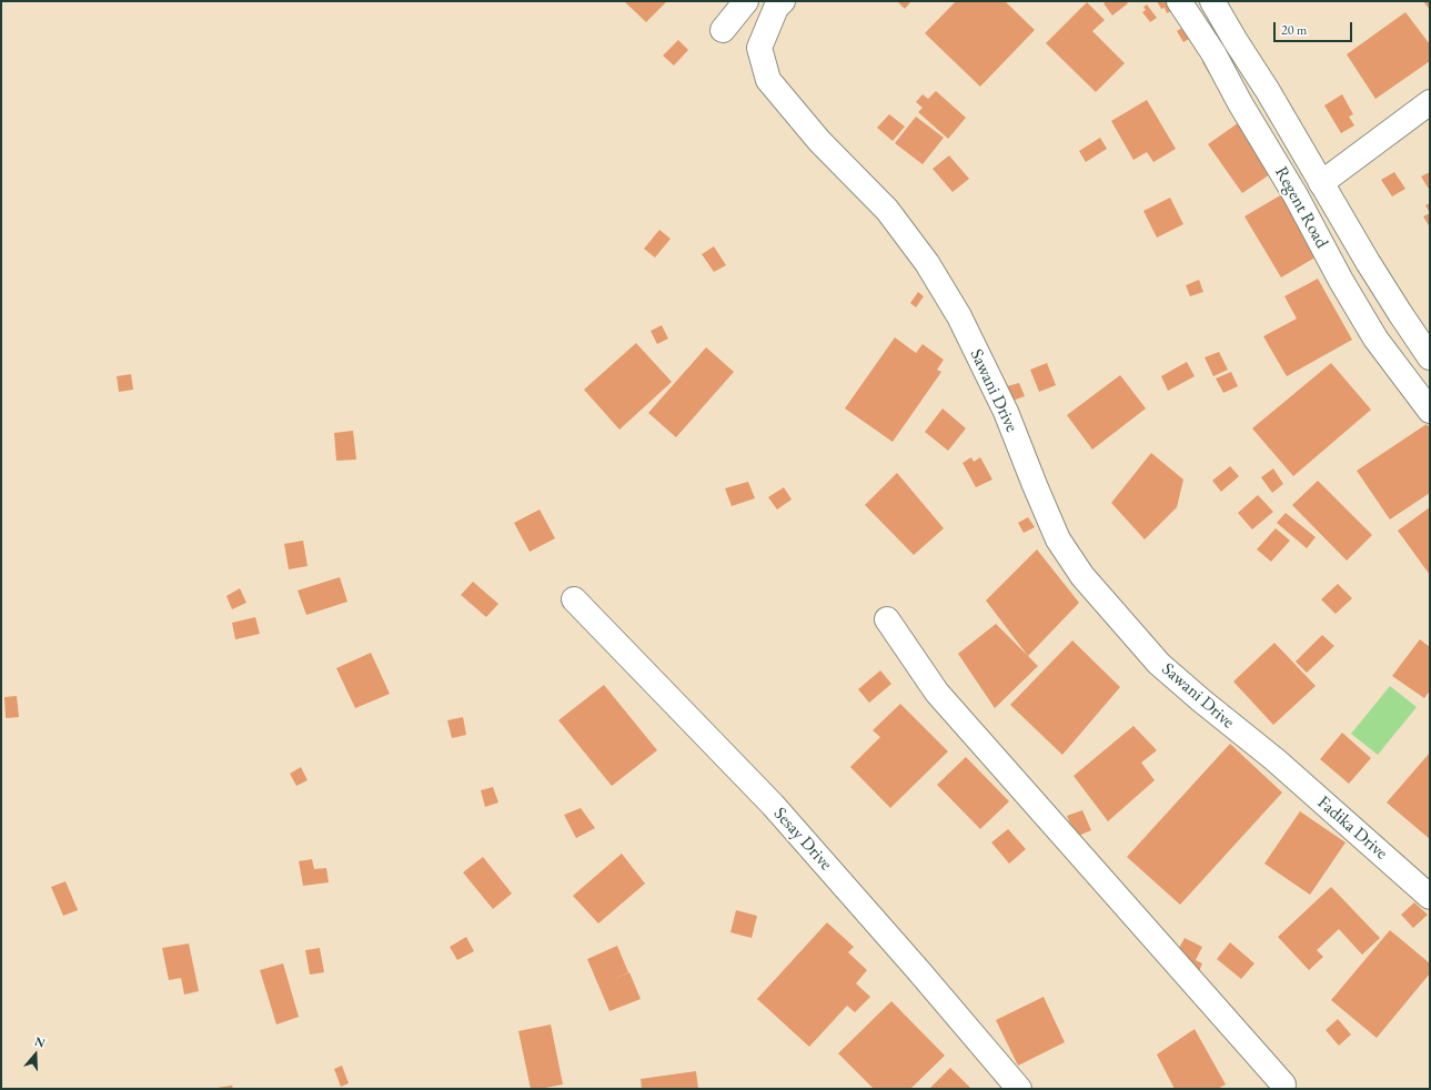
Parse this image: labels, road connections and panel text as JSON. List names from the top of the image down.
{
  "streets": {
    "street": [
      "Regent Road",
      "Sawani Drive",
      "Fadika Drive",
      "Sesay Drive"
    ]
  },
  "crossings": [
    ["Sawani Drive", "Fadika Drive"]
  ],
  "scale_bar": "20 m",
  "north": "top"
}
